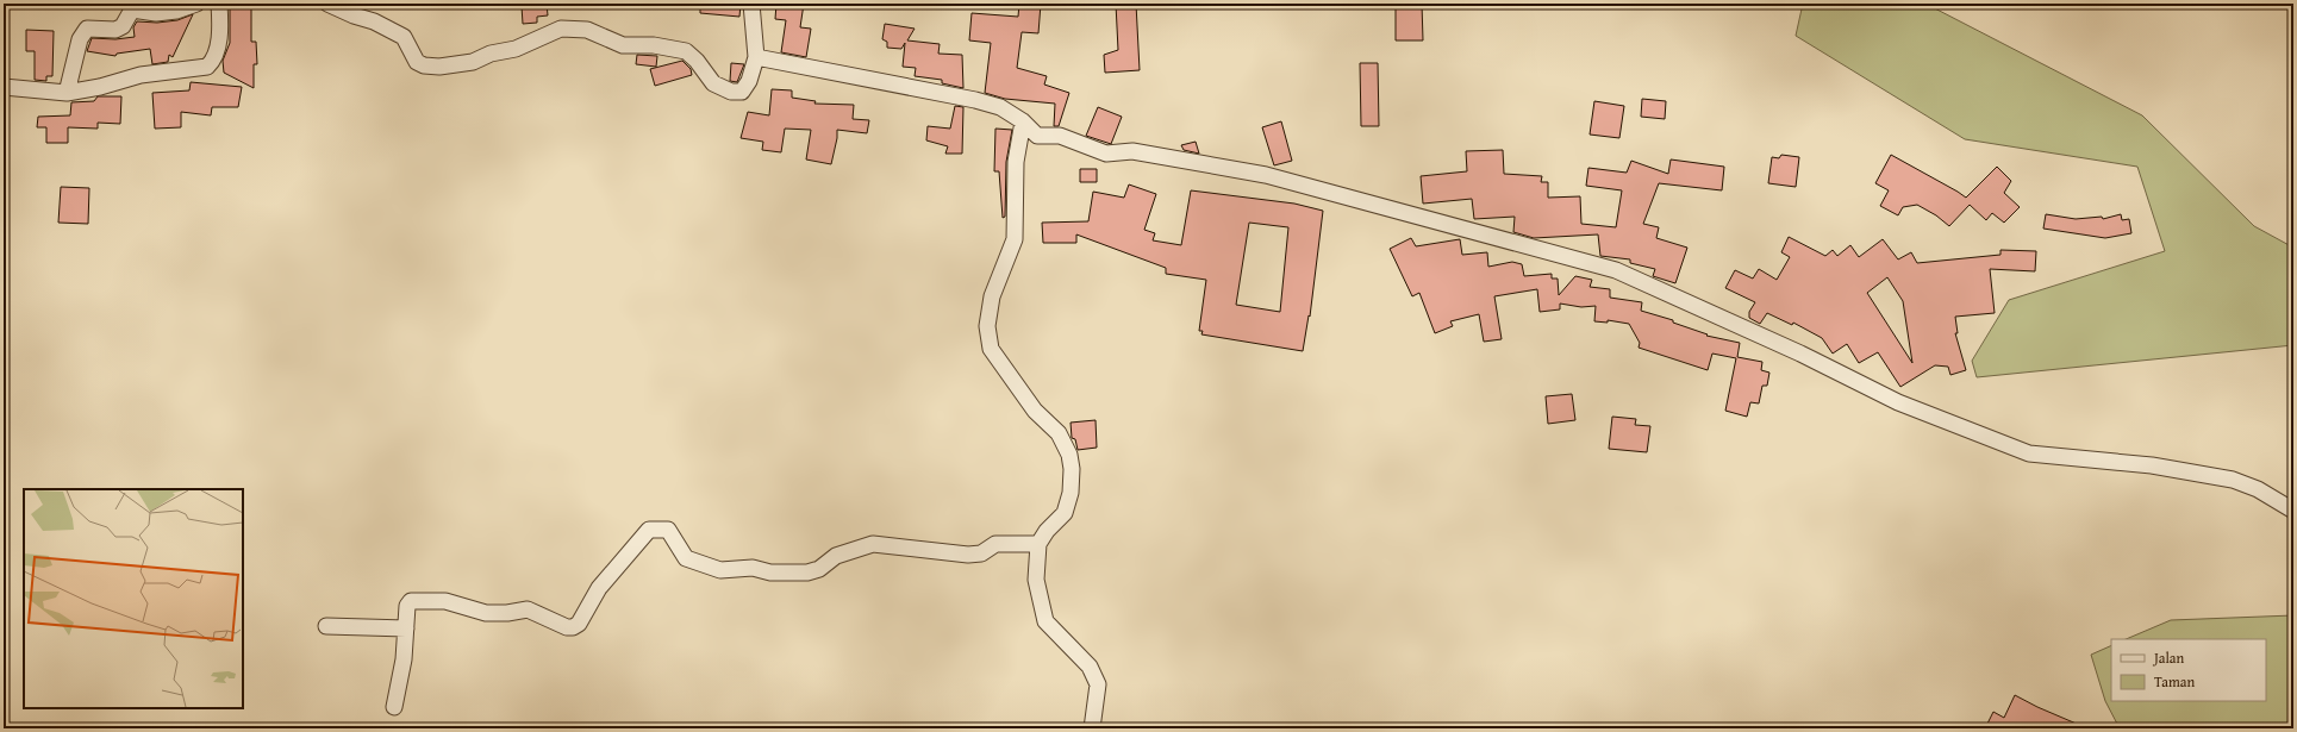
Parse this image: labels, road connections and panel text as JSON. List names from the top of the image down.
{
  "legend": ["Jalan", "Taman"]
}
